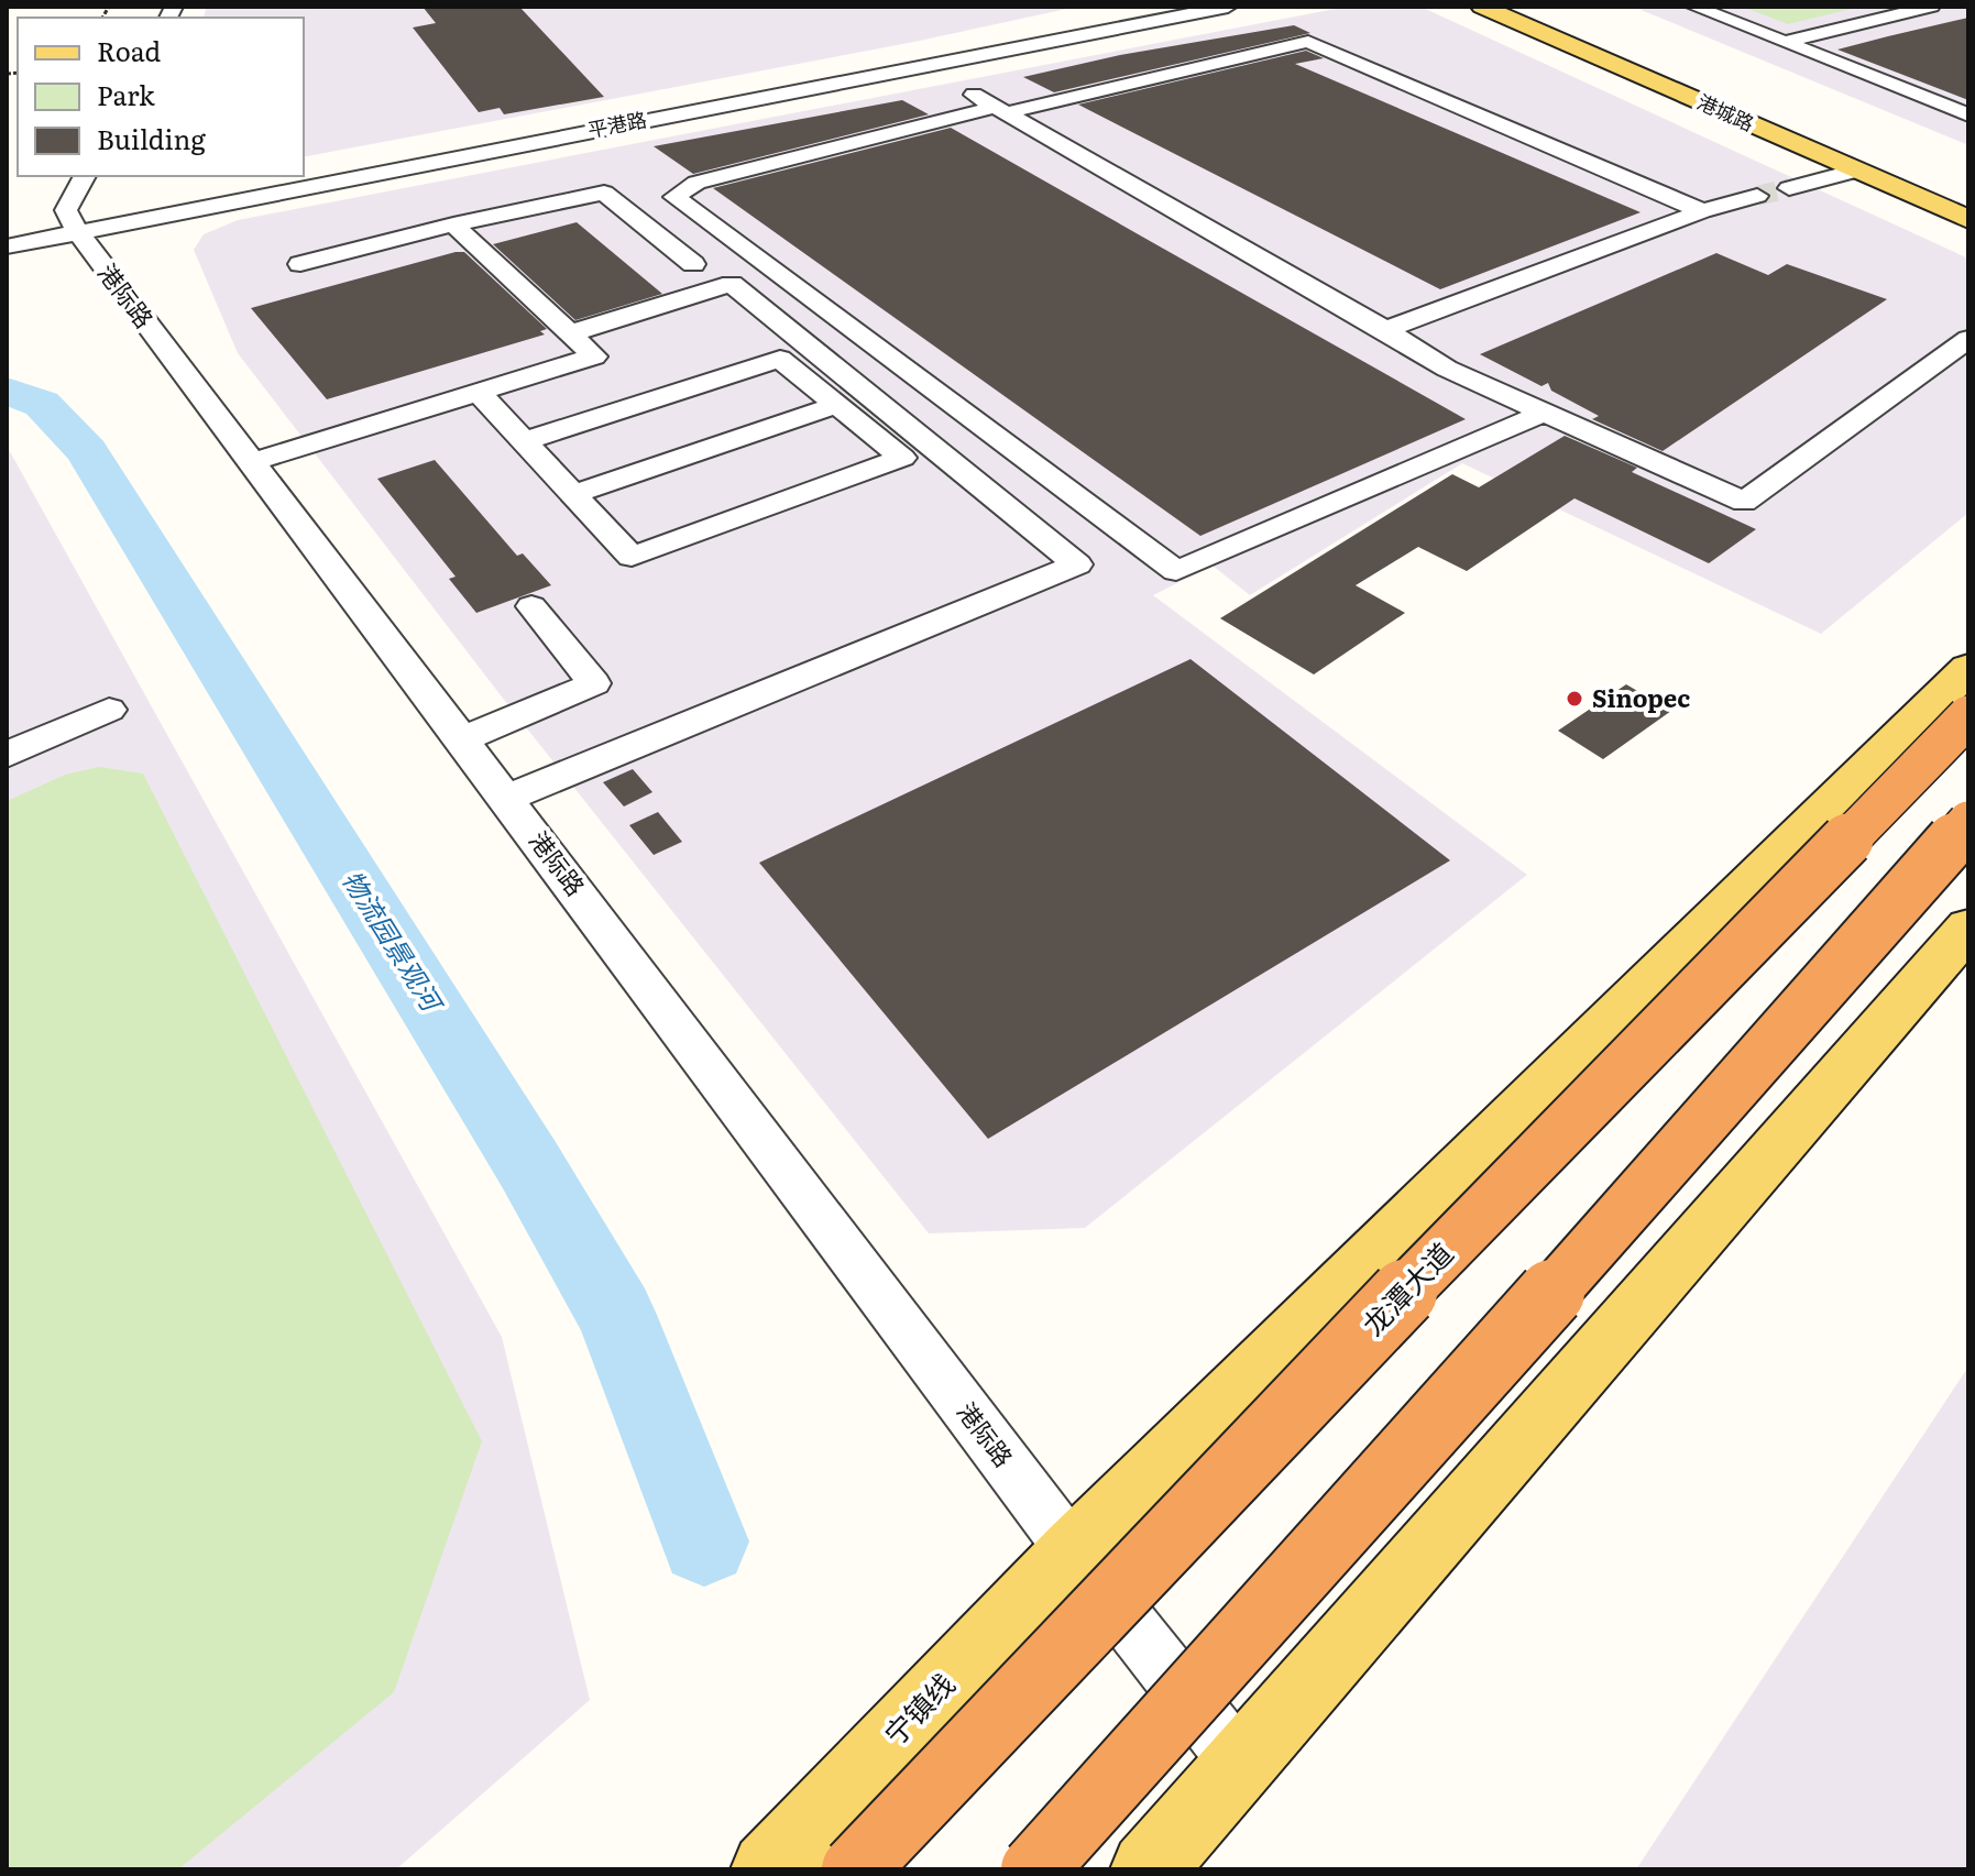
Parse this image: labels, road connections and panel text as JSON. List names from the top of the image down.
{
  "streets": {
    "highway": ["龙潭大道"],
    "main road": ["港城路", "宁镇线"],
    "street": ["平港路", "港际路"]
  },
  "crossings": [
    ["平港路", "港际路"],
    ["港际路", "宁镇线"]
  ],
  "water": ["物流园景观河"],
  "places": ["Sinopec"],
  "legend": ["Road", "Park", "Building"]
}
